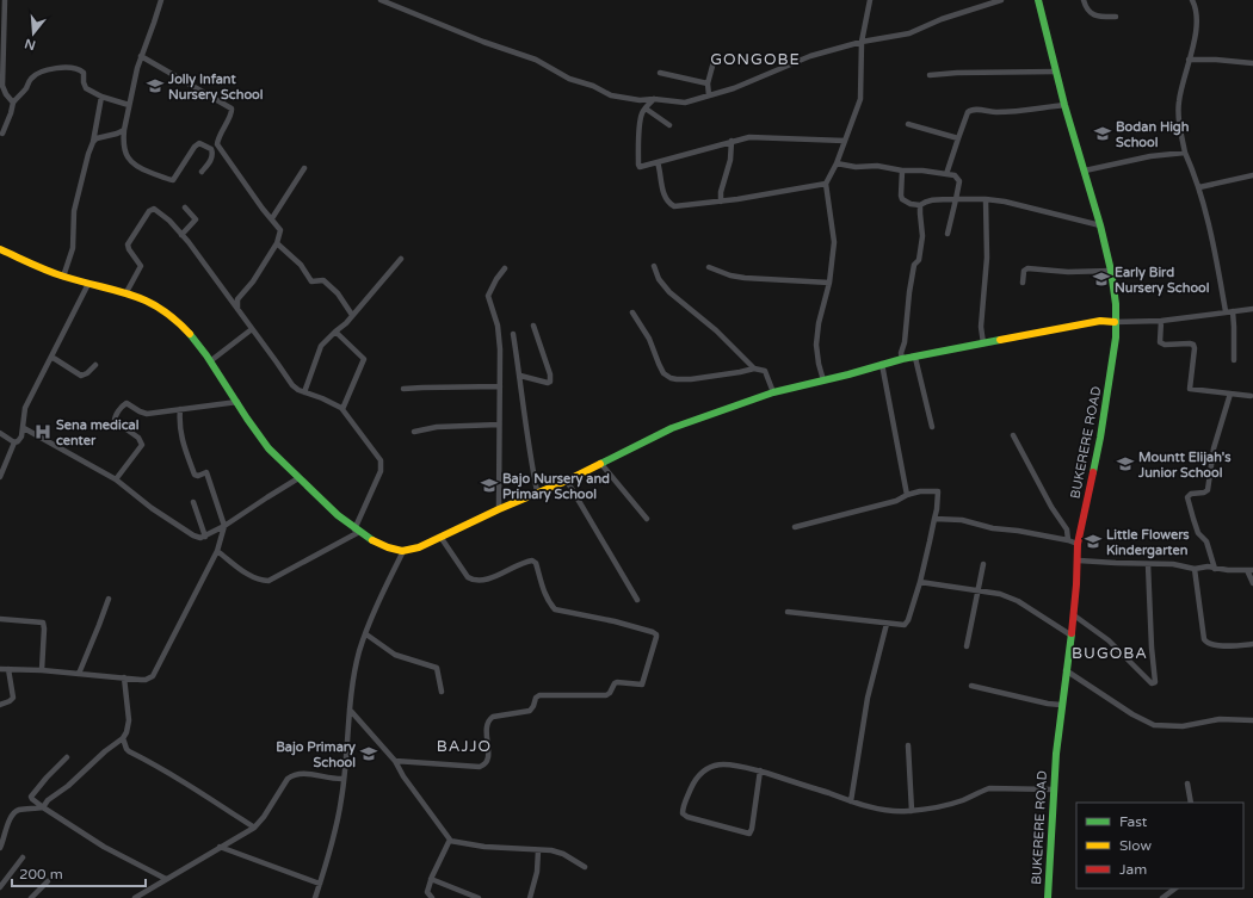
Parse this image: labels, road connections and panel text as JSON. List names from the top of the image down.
{
  "streets": {
    "street": ["BUKERERE ROAD"]
  },
  "districts": ["GONGOBE", "BUGOBA", "BAJJO"],
  "places": {
    "school or university": [
      "Jolly Infant Nursery School",
      "Bodan High School",
      "Early Bird Nursery School",
      "Mountt Elijah's Junior School",
      "Bajo Nursery and Primary School",
      "Little Flowers Kindergarten",
      "Bajo Primary School"
    ],
    "hospital": ["Sena medical center"]
  },
  "legend": ["Fast", "Slow", "Jam"],
  "scale_bar": "200 m",
  "north": "bottom"
}
